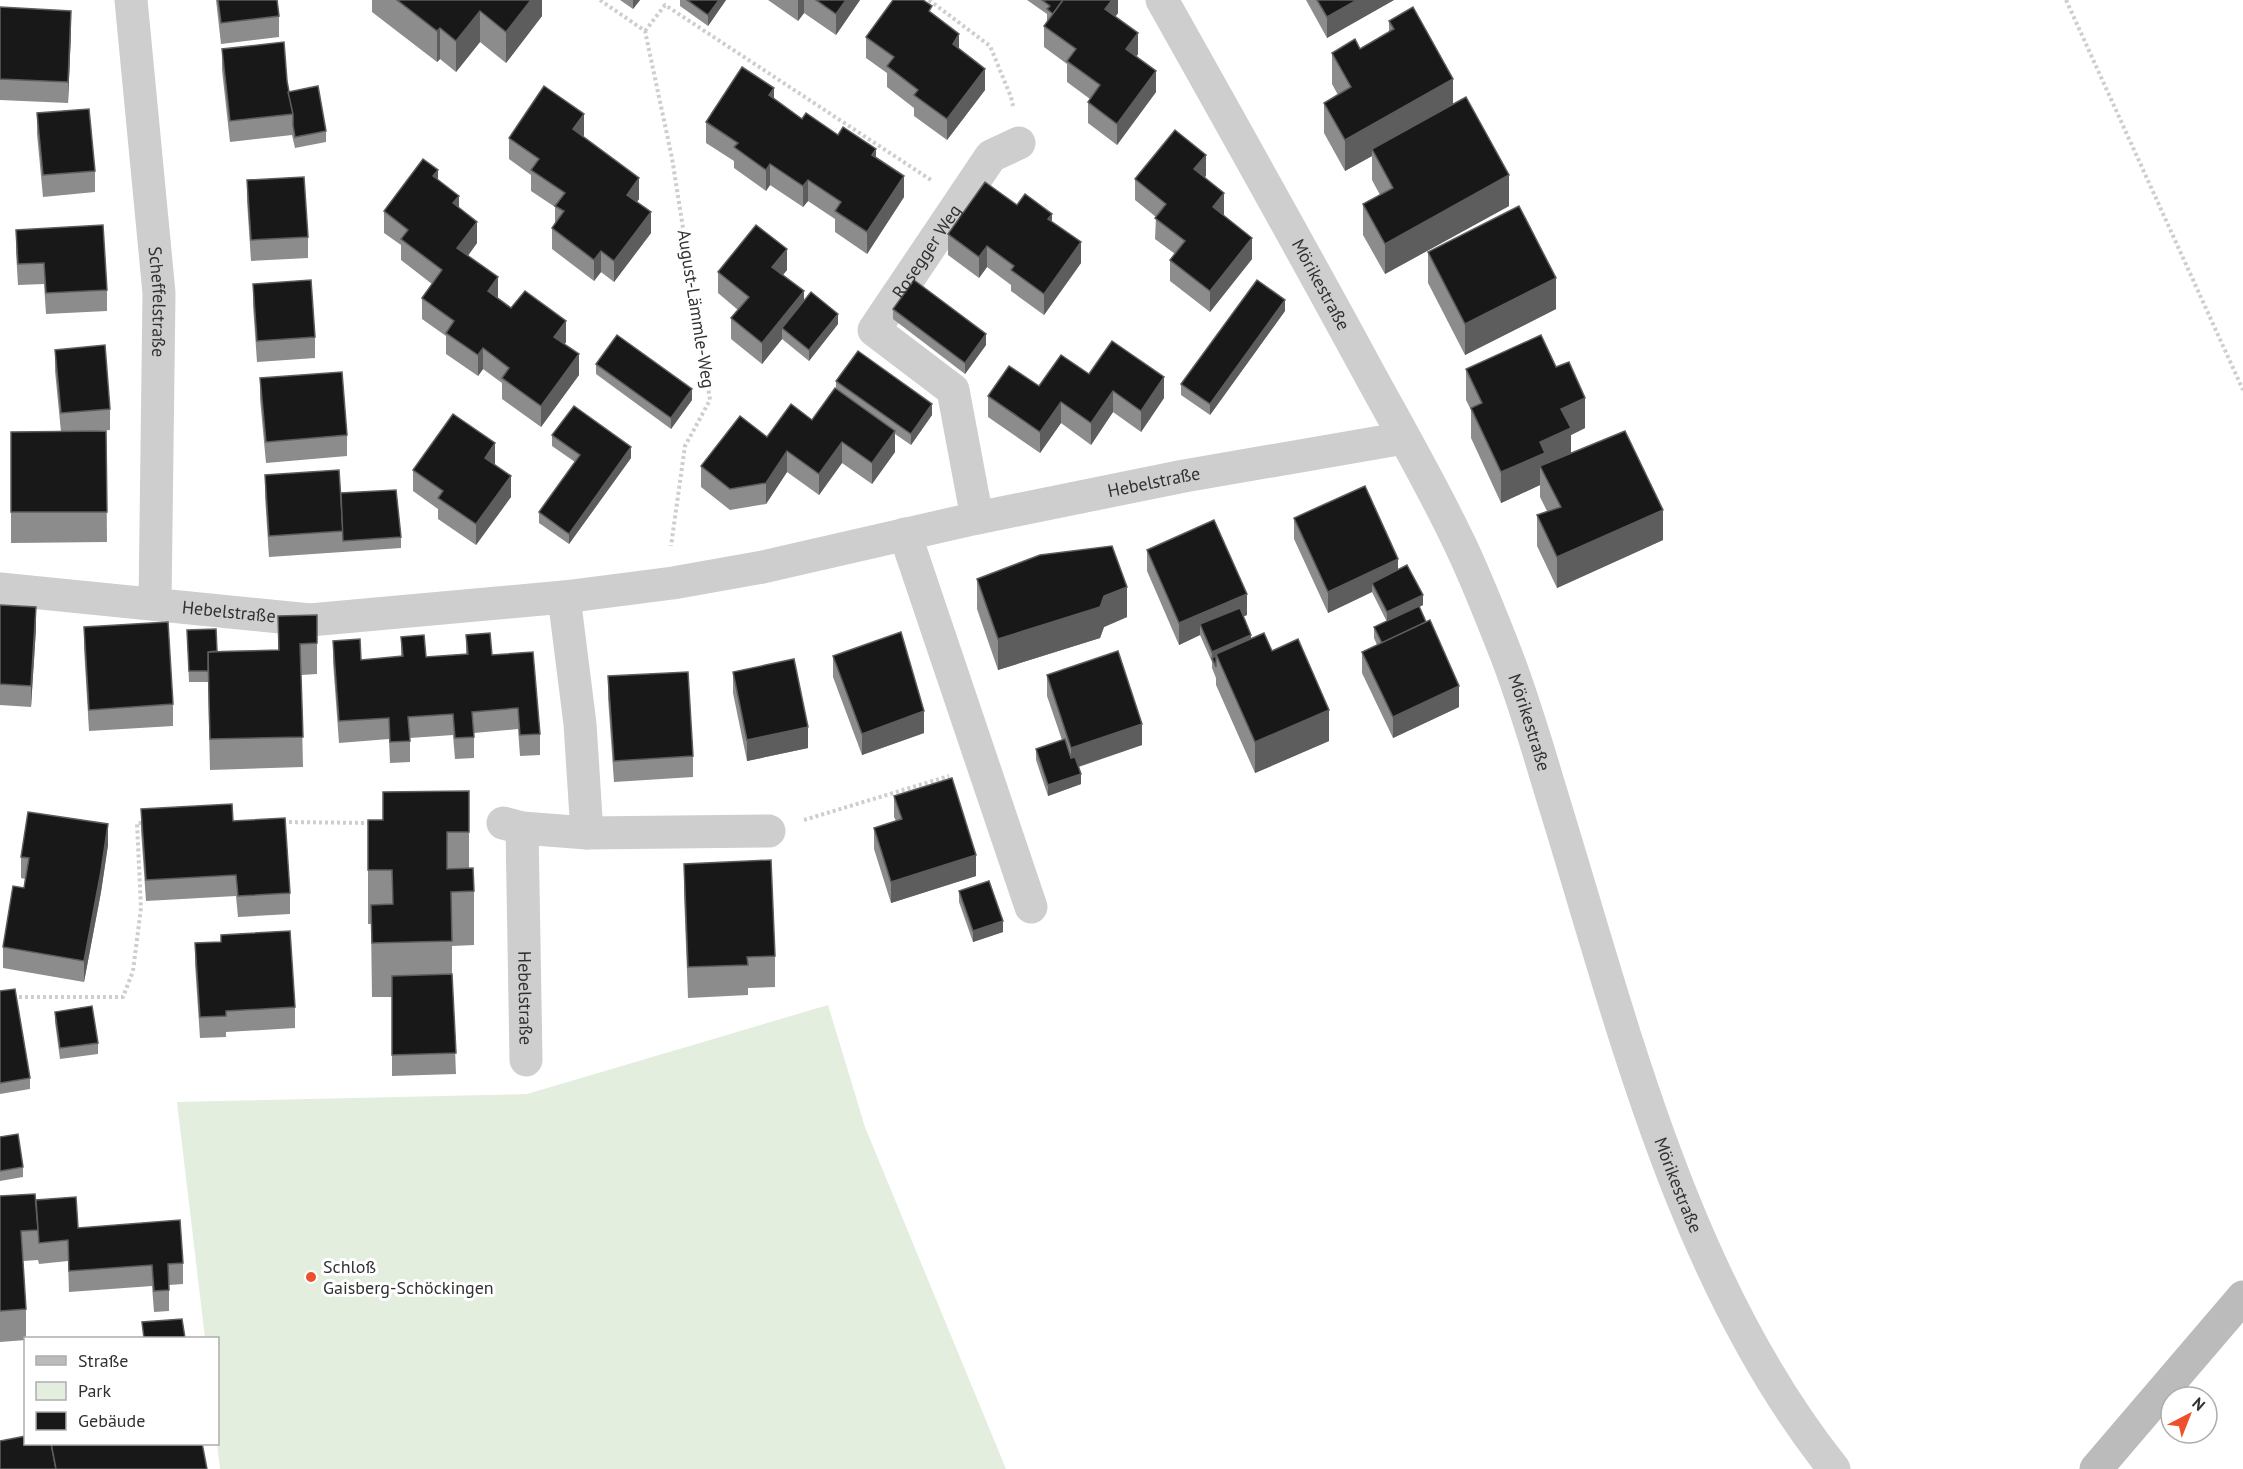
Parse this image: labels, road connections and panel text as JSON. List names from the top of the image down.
{
  "streets": {
    "street": [
      "Rosegger Weg",
      "Mörikestraße",
      "Scheffelstraße",
      "Hebelstraße"
    ],
    "path": ["August-Lämmle-Weg"]
  },
  "crossings": [
    ["Rosegger Weg", "Hebelstraße"],
    ["Mörikestraße", "Hebelstraße"],
    ["Scheffelstraße", "Hebelstraße"],
    ["August-Lämmle-Weg", "Hebelstraße"]
  ],
  "places": ["Schloß Gaisberg-Schöckingen"],
  "legend": ["Straße", "Park", "Gebäude"],
  "north": "top right"
}
